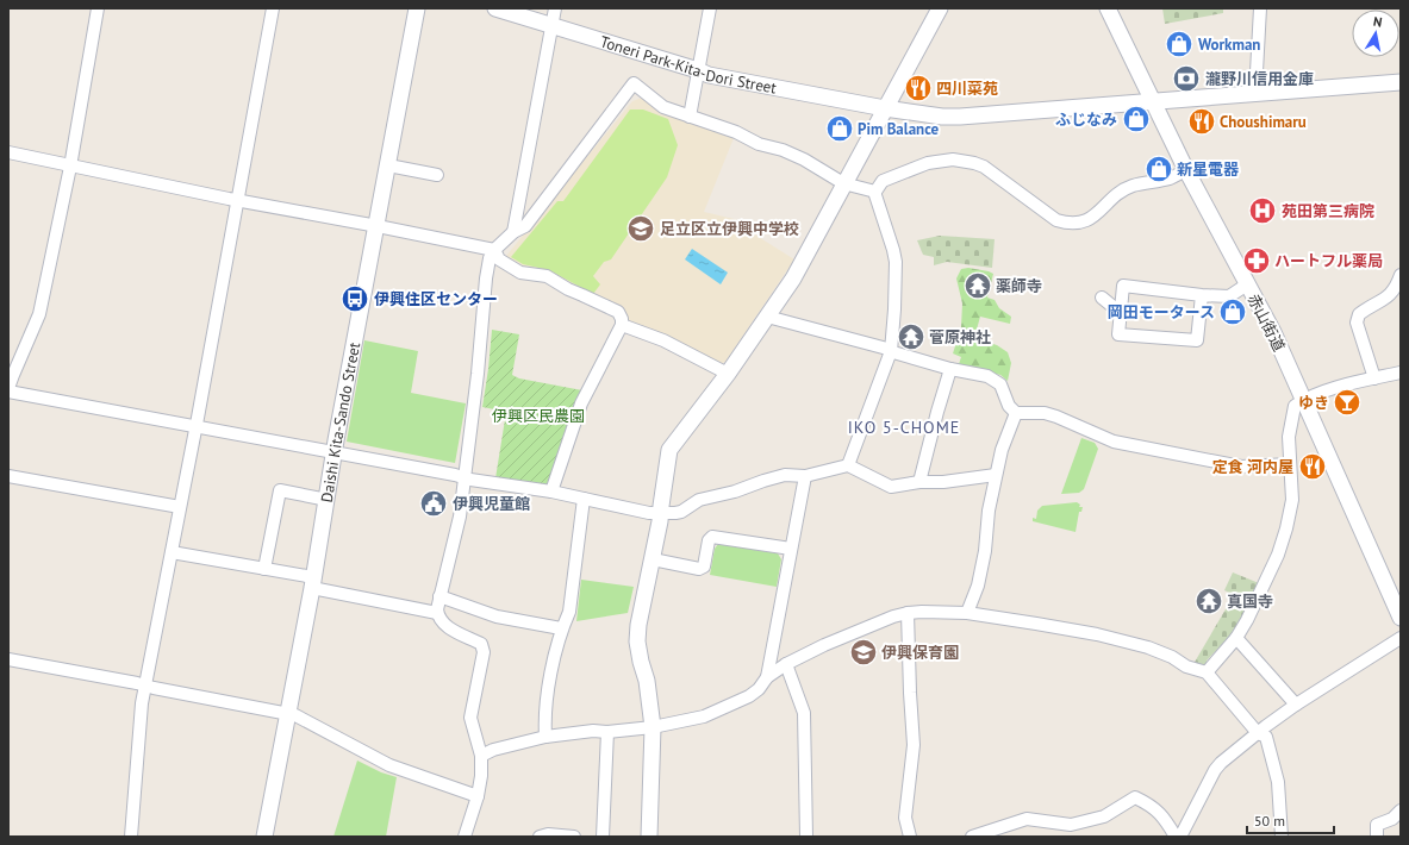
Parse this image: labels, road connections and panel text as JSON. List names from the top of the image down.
{
  "streets": {
    "street": ["Toneri Park-Kita-Dori Street", "赤山街道", "Daishi Kita-Sando Street"]
  },
  "crossings": [
    ["Toneri Park-Kita-Dori Street", "赤山街道"]
  ],
  "districts": ["IKO 5-CHOME"],
  "parks": ["伊興区民農園"],
  "places": {
    "shop": [
      "Workman",
      "ふじなみ",
      "Pim Balance",
      "新星電器",
      "岡田モータース"
    ],
    "bank": ["瀧野川信用金庫"],
    "restaurant": ["四川菜苑", "Choushimaru", "定食 河内屋"],
    "hospital": ["苑田第三病院"],
    "school or university": ["足立区立伊興中学校", "伊興保育園"],
    "pharmacy": ["ハートフル薬局"],
    "temple": ["薬師寺", "菅原神社", "真国寺"],
    "bus stop": ["伊興住区センター"],
    "bar": ["ゆき"],
    "public building": ["伊興児童館"]
  },
  "scale_bar": "50 m",
  "north": "top"
}
